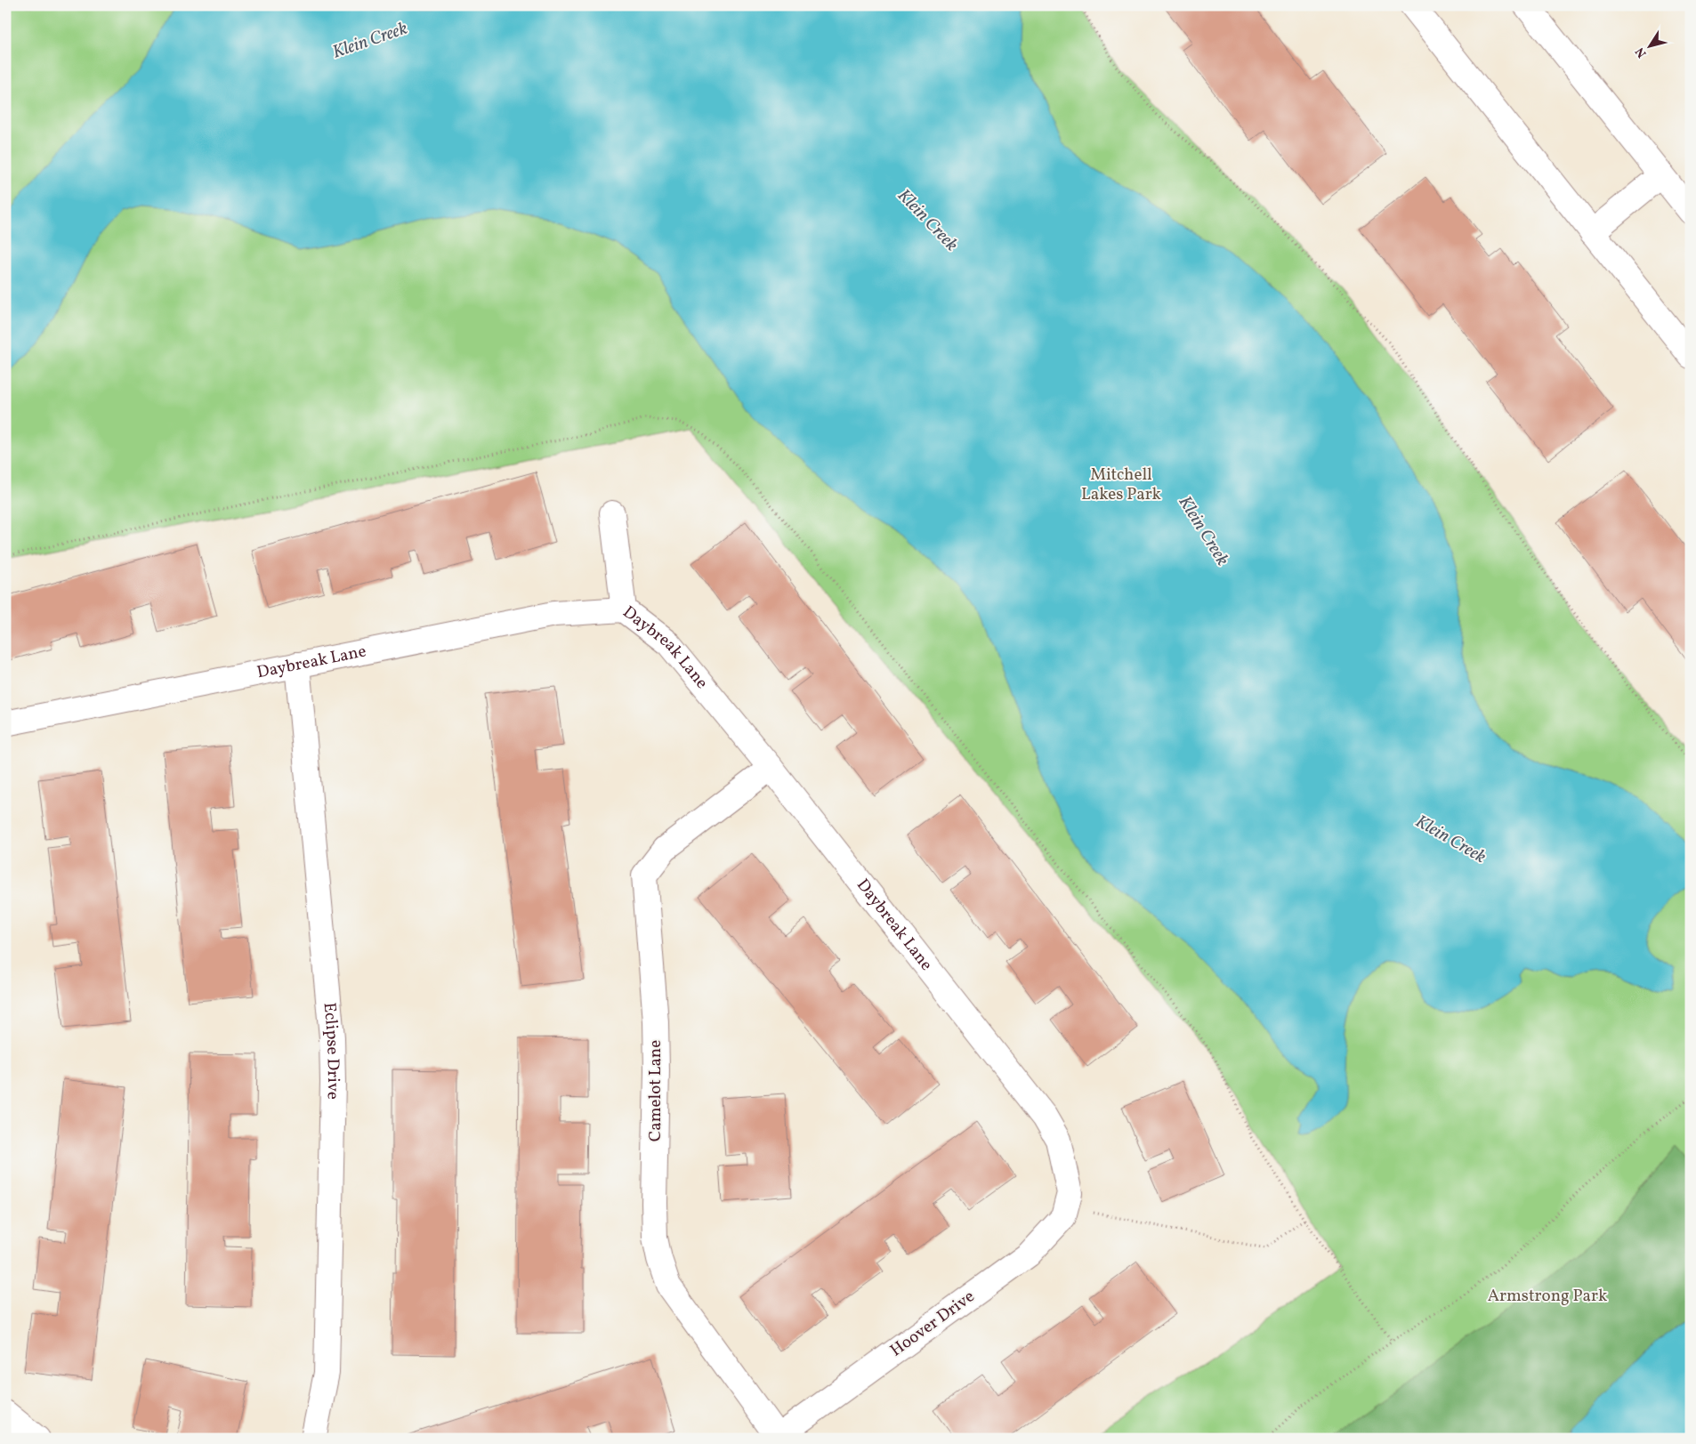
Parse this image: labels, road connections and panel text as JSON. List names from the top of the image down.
{
  "streets": {
    "street": [
      "Daybreak Lane",
      "Eclipse Drive",
      "Camelot Lane",
      "Hoover Drive"
    ]
  },
  "crossings": [
    ["Daybreak Lane", "Eclipse Drive"],
    ["Daybreak Lane", "Camelot Lane"],
    ["Daybreak Lane", "Hoover Drive"],
    ["Camelot Lane", "Hoover Drive"]
  ],
  "water": ["Klein Creek"],
  "parks": ["Mitchell Lakes Park", "Armstrong Park"],
  "north": "bottom left"
}
